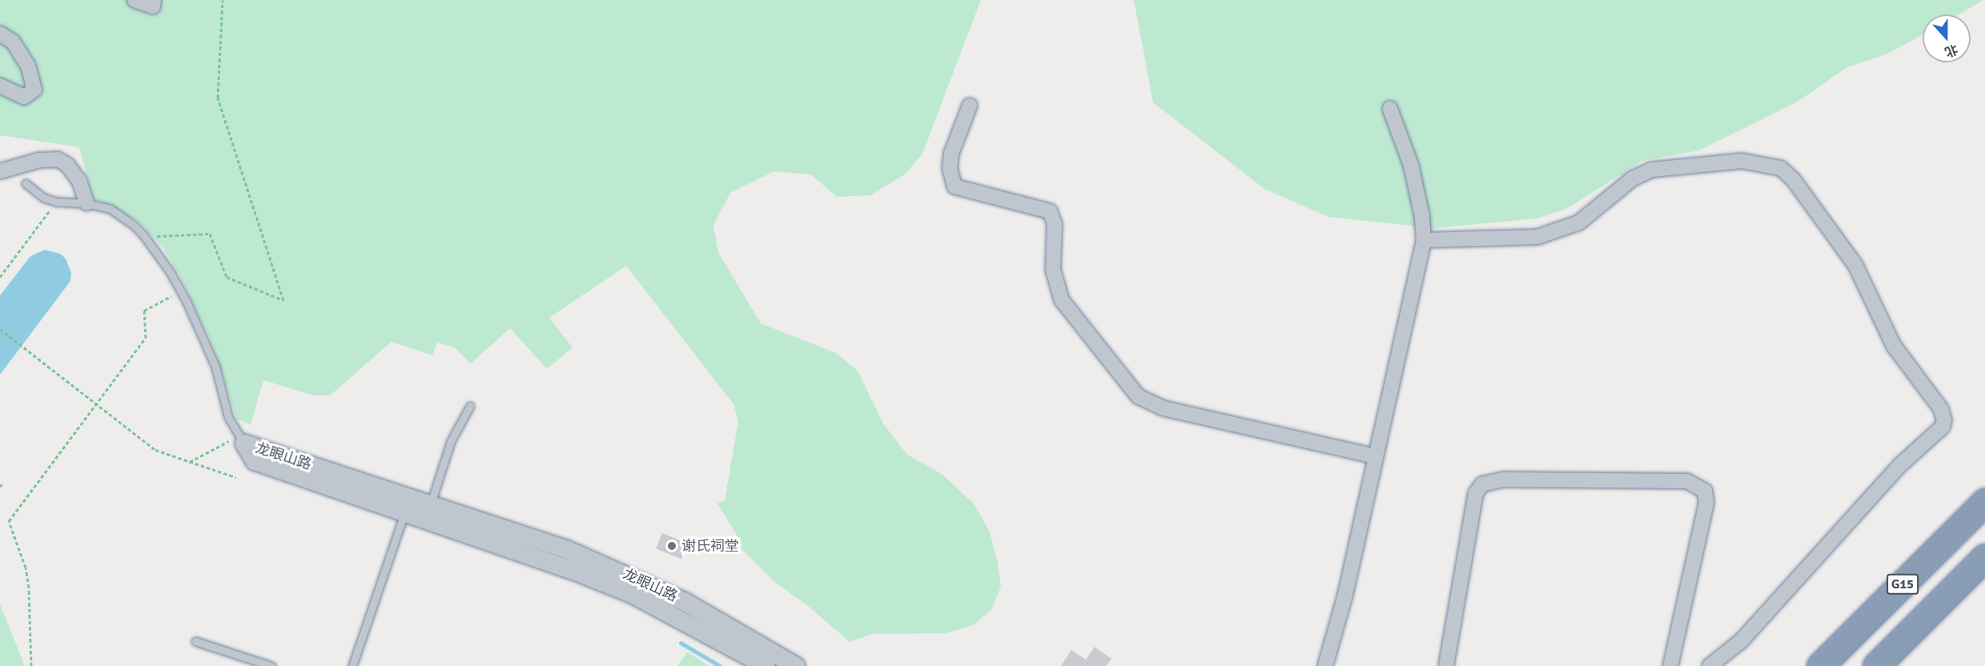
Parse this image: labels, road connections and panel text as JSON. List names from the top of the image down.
{
  "streets": {
    "highway": ["G15"],
    "street": ["龙眼山路"]
  },
  "places": ["谢氏祠堂"],
  "north": "bottom"
}
